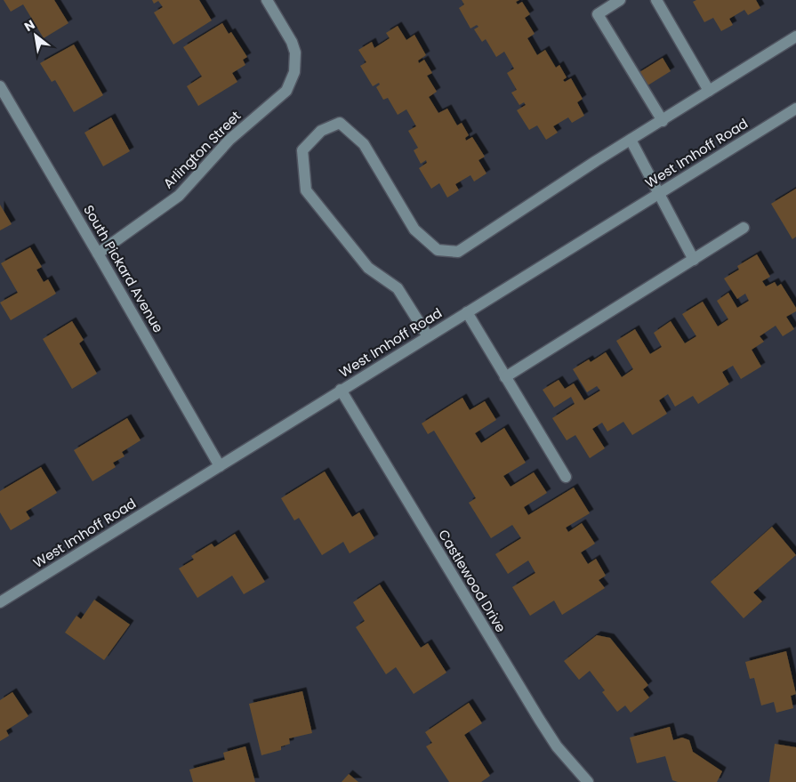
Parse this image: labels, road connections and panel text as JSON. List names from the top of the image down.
{
  "streets": {
    "street": [
      "Arlington Street",
      "West Imhoff Road",
      "South Pickard Avenue",
      "Castlewood Drive"
    ]
  },
  "crossings": [
    ["Arlington Street", "South Pickard Avenue"],
    ["West Imhoff Road", "South Pickard Avenue"],
    ["West Imhoff Road", "Castlewood Drive"]
  ],
  "north": "top left"
}
